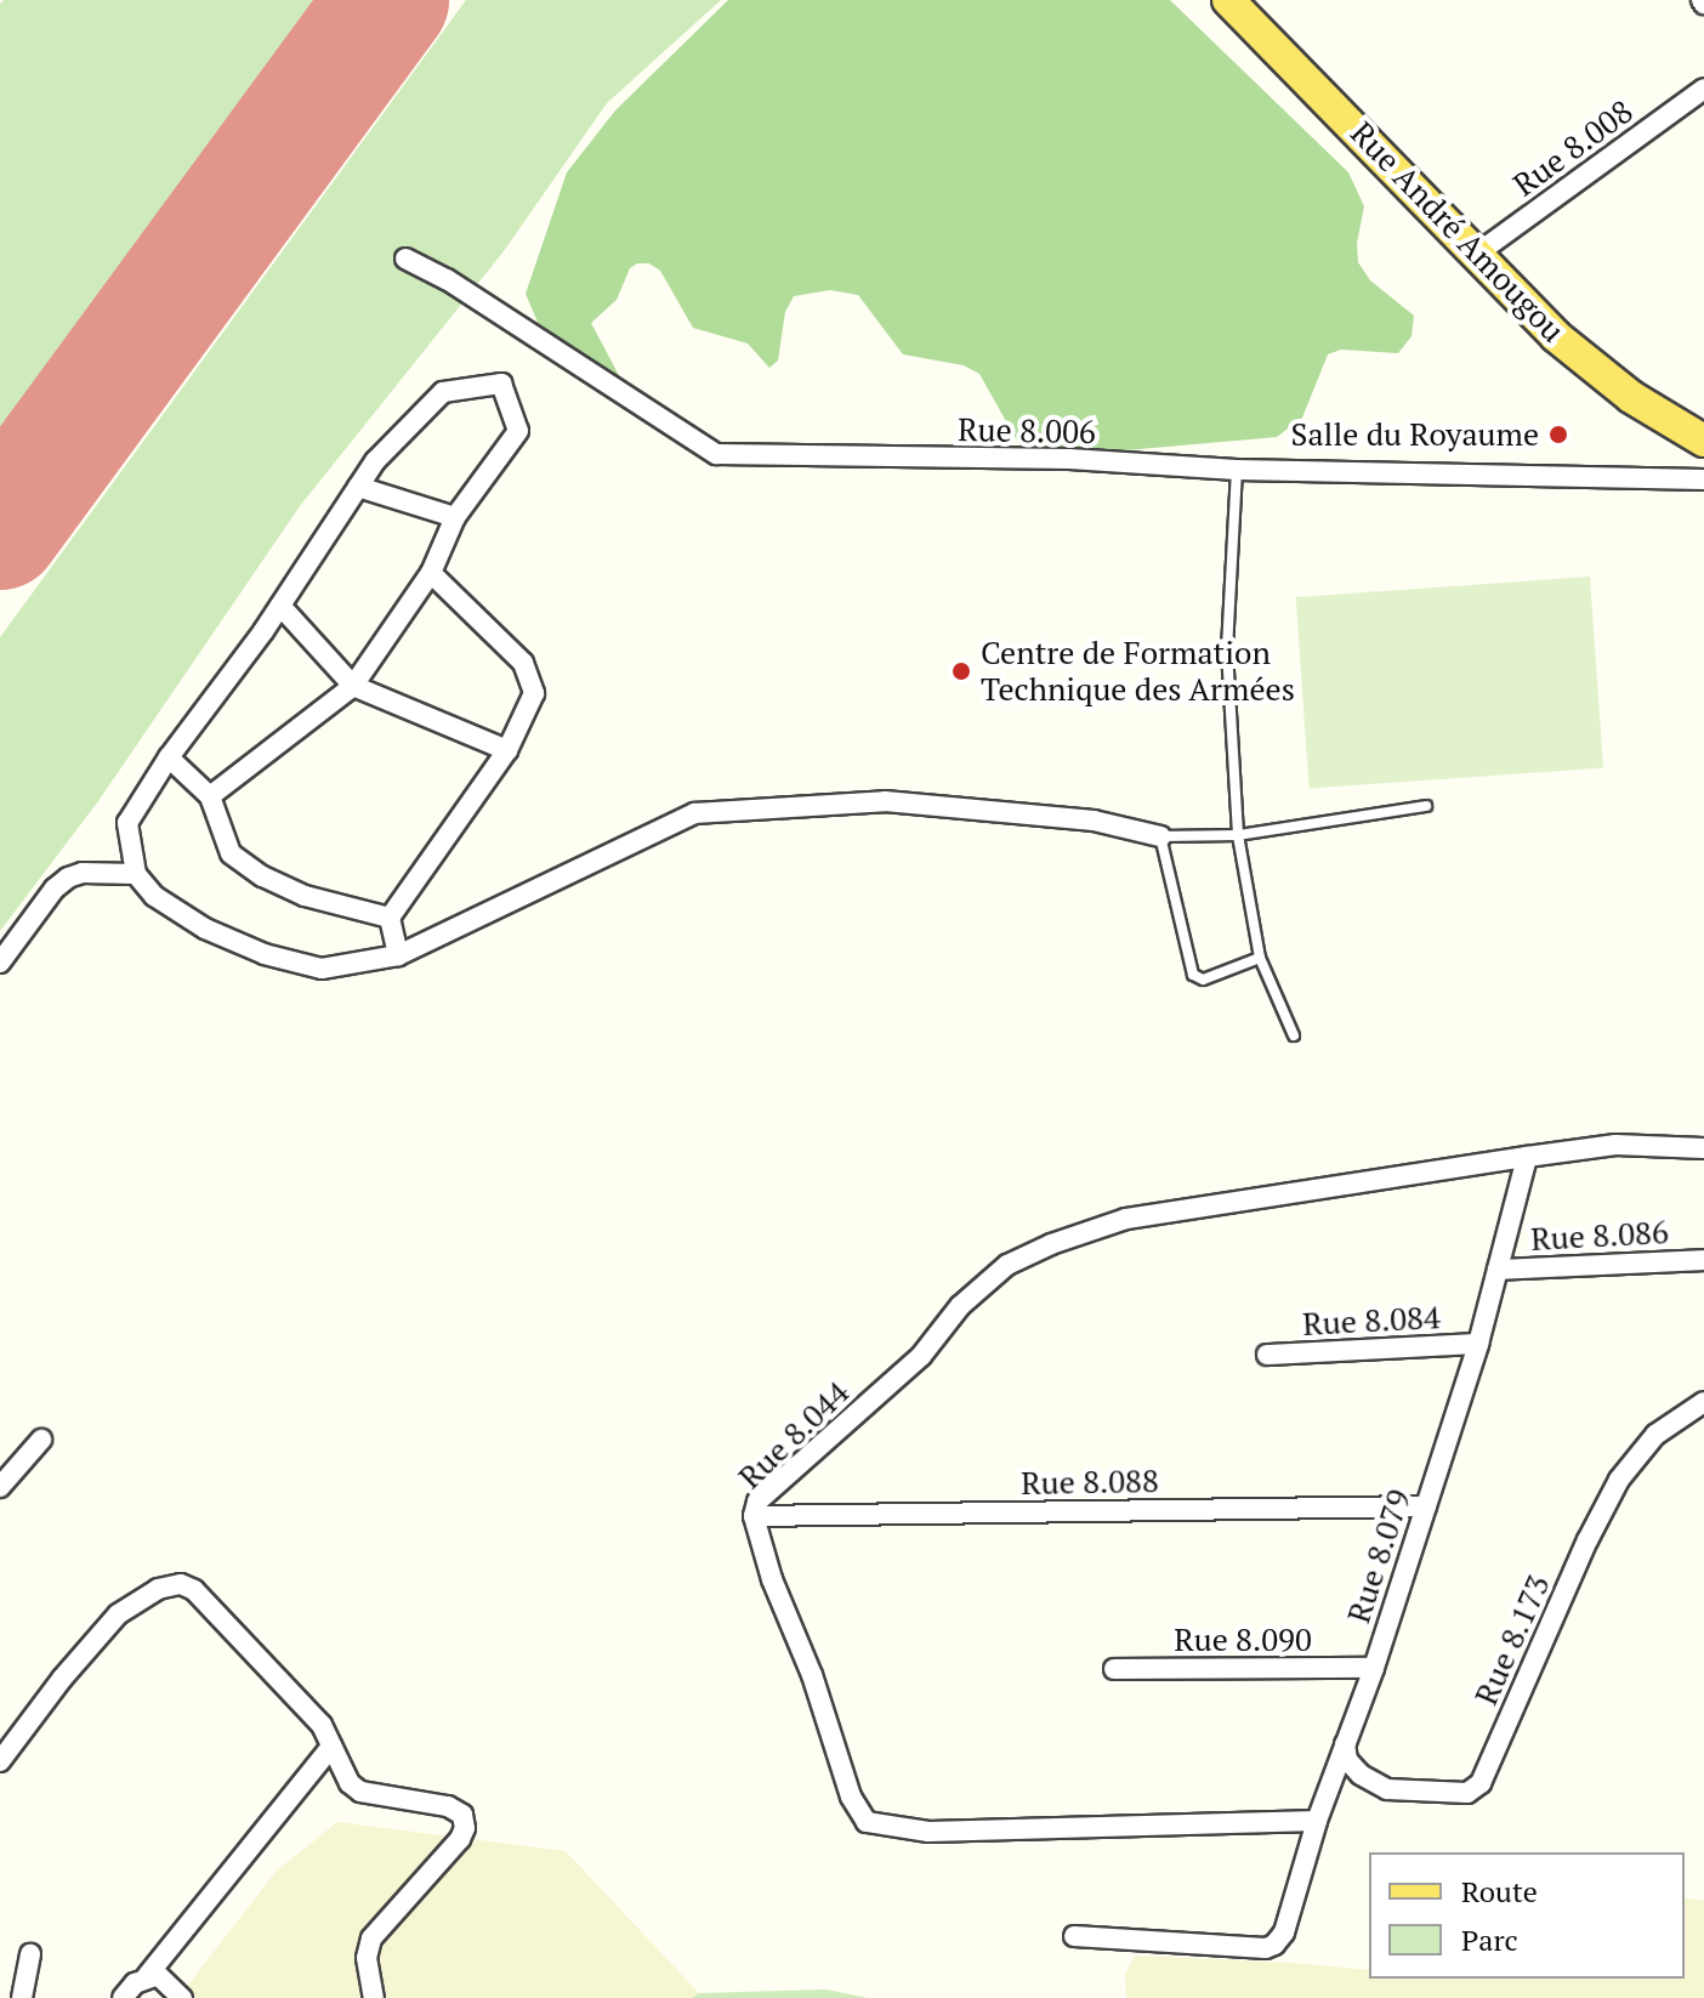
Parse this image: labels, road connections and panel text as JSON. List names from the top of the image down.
{
  "streets": {
    "main road": ["Rue André Amougou"],
    "street": [
      "Rue 8.008",
      "Rue 8.006",
      "Rue 8.086",
      "Rue 8.084",
      "Rue 8.044",
      "Rue 8.088",
      "Rue 8.079",
      "Rue 8.090",
      "Rue 8.173"
    ]
  },
  "crossings": [
    ["Rue 8.008", "Rue André Amougou"],
    ["Rue 8.086", "Rue 8.079"],
    ["Rue 8.084", "Rue 8.079"],
    ["Rue 8.044", "Rue 8.088"],
    ["Rue 8.044", "Rue 8.079"],
    ["Rue 8.088", "Rue 8.079"],
    ["Rue 8.079", "Rue 8.090"],
    ["Rue 8.079", "Rue 8.173"]
  ],
  "places": ["Salle du Royaume", "Centre de Formation Technique des Armées"],
  "legend": ["Route", "Parc"]
}
